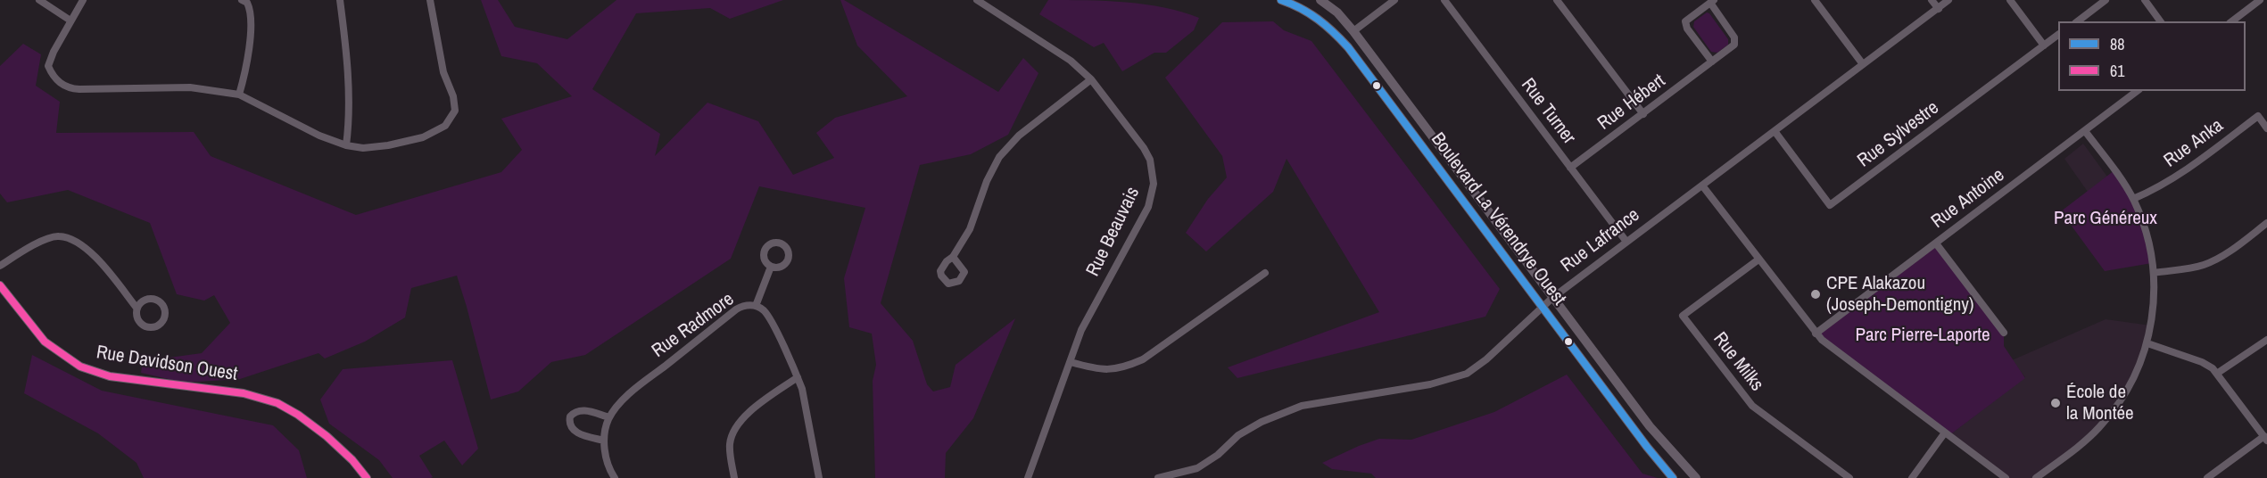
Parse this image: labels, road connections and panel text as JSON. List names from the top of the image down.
{
  "streets": {
    "main road": ["Boulevard La Vérendrye Ouest", "Rue Davidson Ouest"],
    "street": [
      "Rue Hébert",
      "Rue Turner",
      "Rue Sylvestre",
      "Rue Anka",
      "Rue Antoine",
      "Rue Beauvais",
      "Rue Lafrance",
      "Rue Radmore",
      "Rue Milks"
    ]
  },
  "crossings": [
    ["Rue Hébert", "Rue Turner"],
    ["Rue Turner", "Rue Lafrance"],
    ["Rue Sylvestre", "Rue Lafrance"],
    ["Boulevard La Vérendrye Ouest", "Rue Lafrance"]
  ],
  "parks": ["Parc Généreux", "Parc Pierre-Laporte"],
  "places": ["CPE Alakazou (Joseph-Demontigny)", "École de la Montée"],
  "lines": ["transit line 88", "transit line 61"],
  "legend": ["88", "61"]
}
